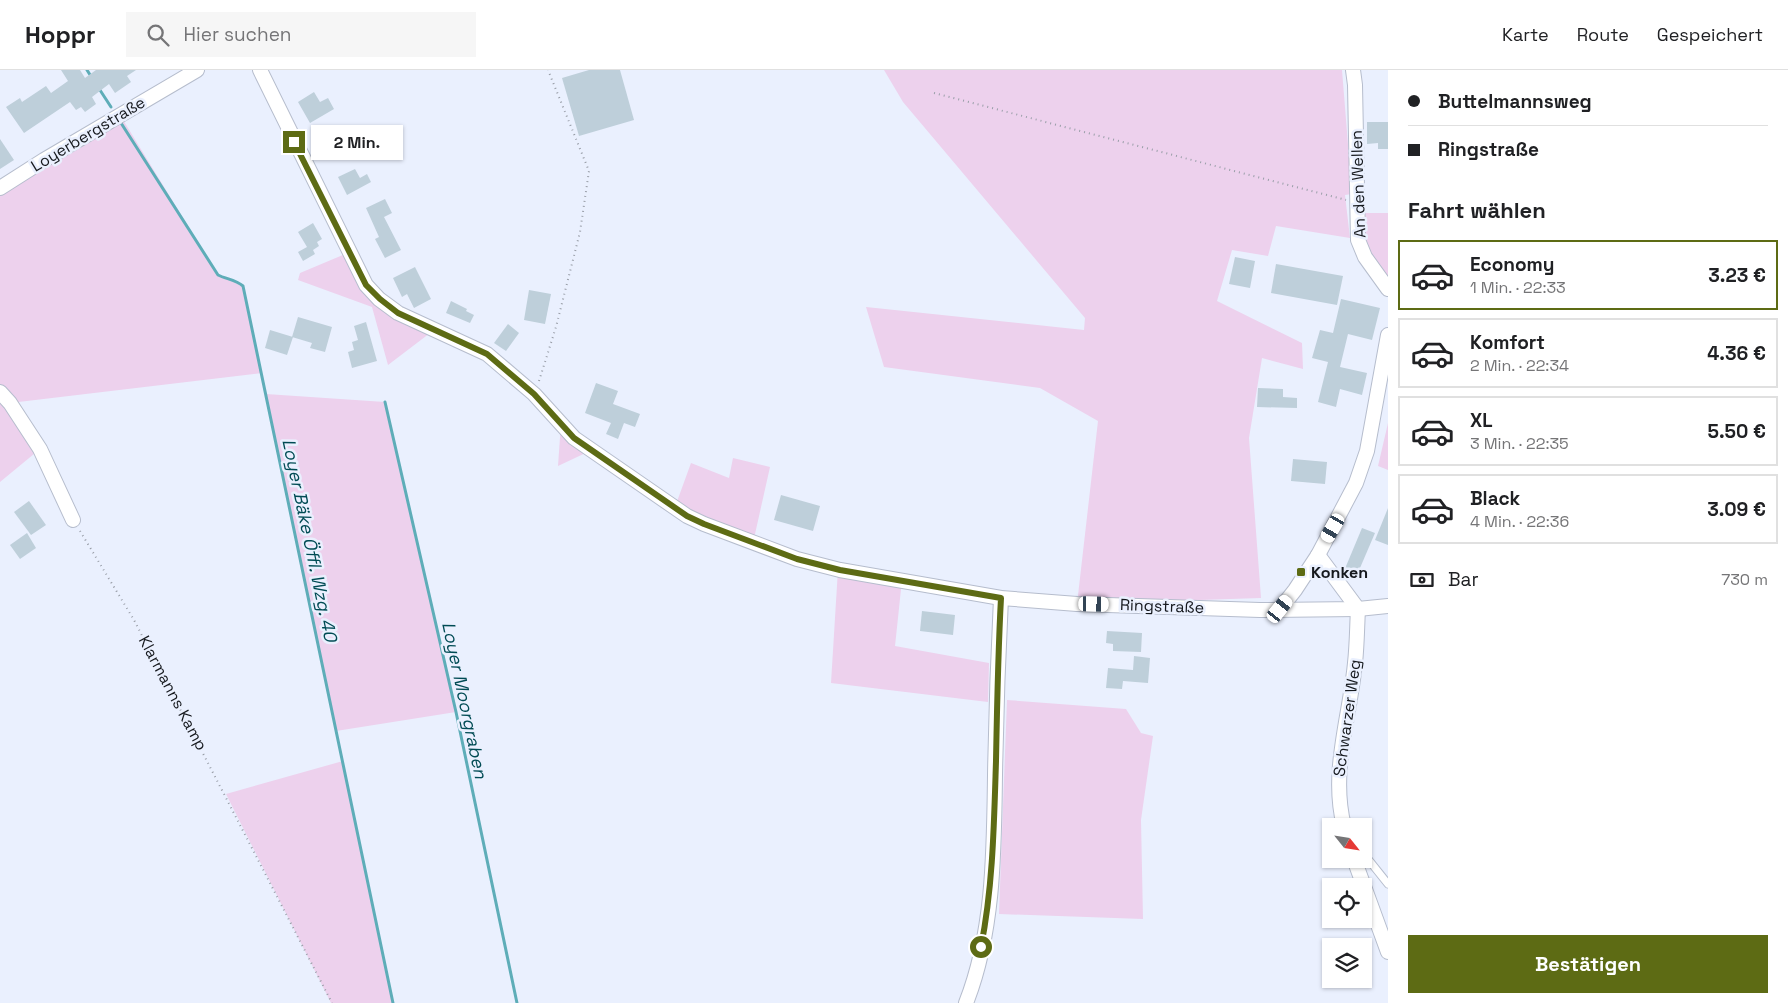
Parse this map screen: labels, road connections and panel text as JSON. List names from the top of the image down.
{
  "streets": {
    "street": [
      "Loyerbergstraße",
      "An den Wellen",
      "Ringstraße",
      "Schwarzer Weg"
    ],
    "path": ["Klarmanns Kamp"]
  },
  "crossings": [
    ["Ringstraße", "Schwarzer Weg"]
  ],
  "water": ["Loyer Bäke Öffl. Wzg. 40", "Loyer Moorgraben"],
  "places": {
    "transit": ["Konken"]
  },
  "north": "bottom right",
  "page": {
    "header": "Hoppr",
    "search": "Hier suchen",
    "nav": ["Karte", "Route", "Gespeichert"],
    "banner": ["Buttelmannsweg", "Ringstraße"],
    "bubble": "2 Min.",
    "heading": "Fahrt wählen",
    "list": [
      {
        "name": "Economy",
        "note": "1 Min. · 22:33",
        "value": "3.23 €"
      },
      {
        "name": "Komfort",
        "note": "2 Min. · 22:34",
        "value": "4.36 €"
      },
      {
        "name": "XL",
        "note": "3 Min. · 22:35",
        "value": "5.50 €"
      },
      {
        "name": "Black",
        "note": "4 Min. · 22:36",
        "value": "3.09 €"
      }
    ],
    "pay": ["Bar", "730 m"],
    "buttons": "Bestätigen"
  }
}
